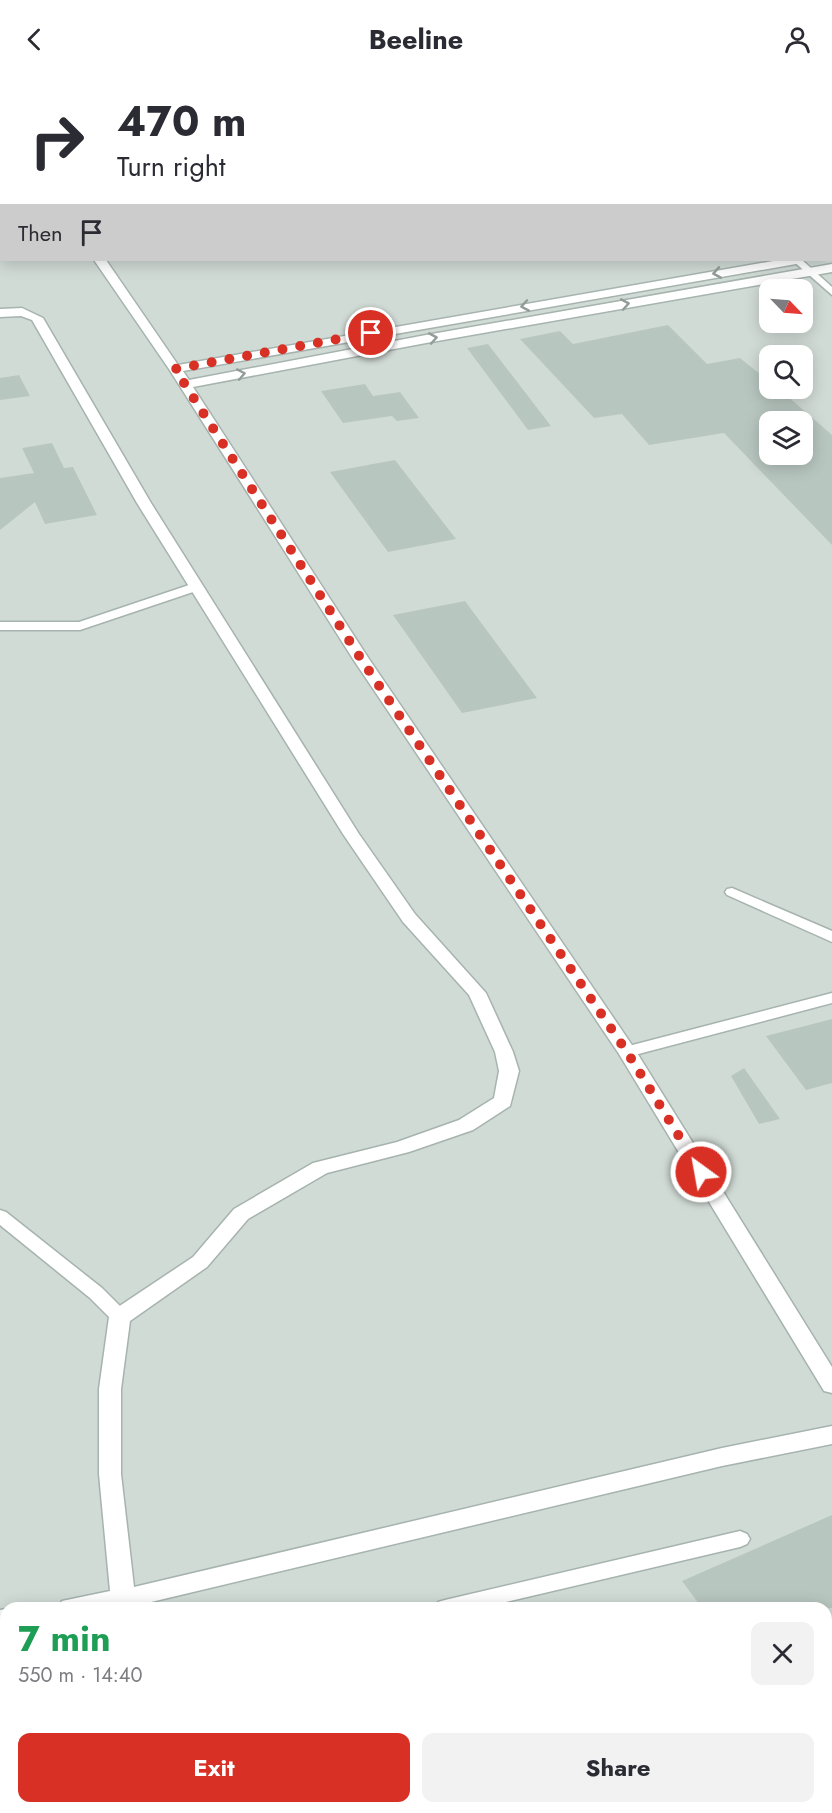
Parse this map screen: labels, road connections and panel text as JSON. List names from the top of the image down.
{
  "north": "bottom right",
  "page": {
    "header": "Beeline",
    "turn": ["470 m", "Turn right"],
    "then": "Then",
    "heading": ["7 min", "550 m · 14:40"],
    "buttons": ["Exit", "Share"]
  }
}
